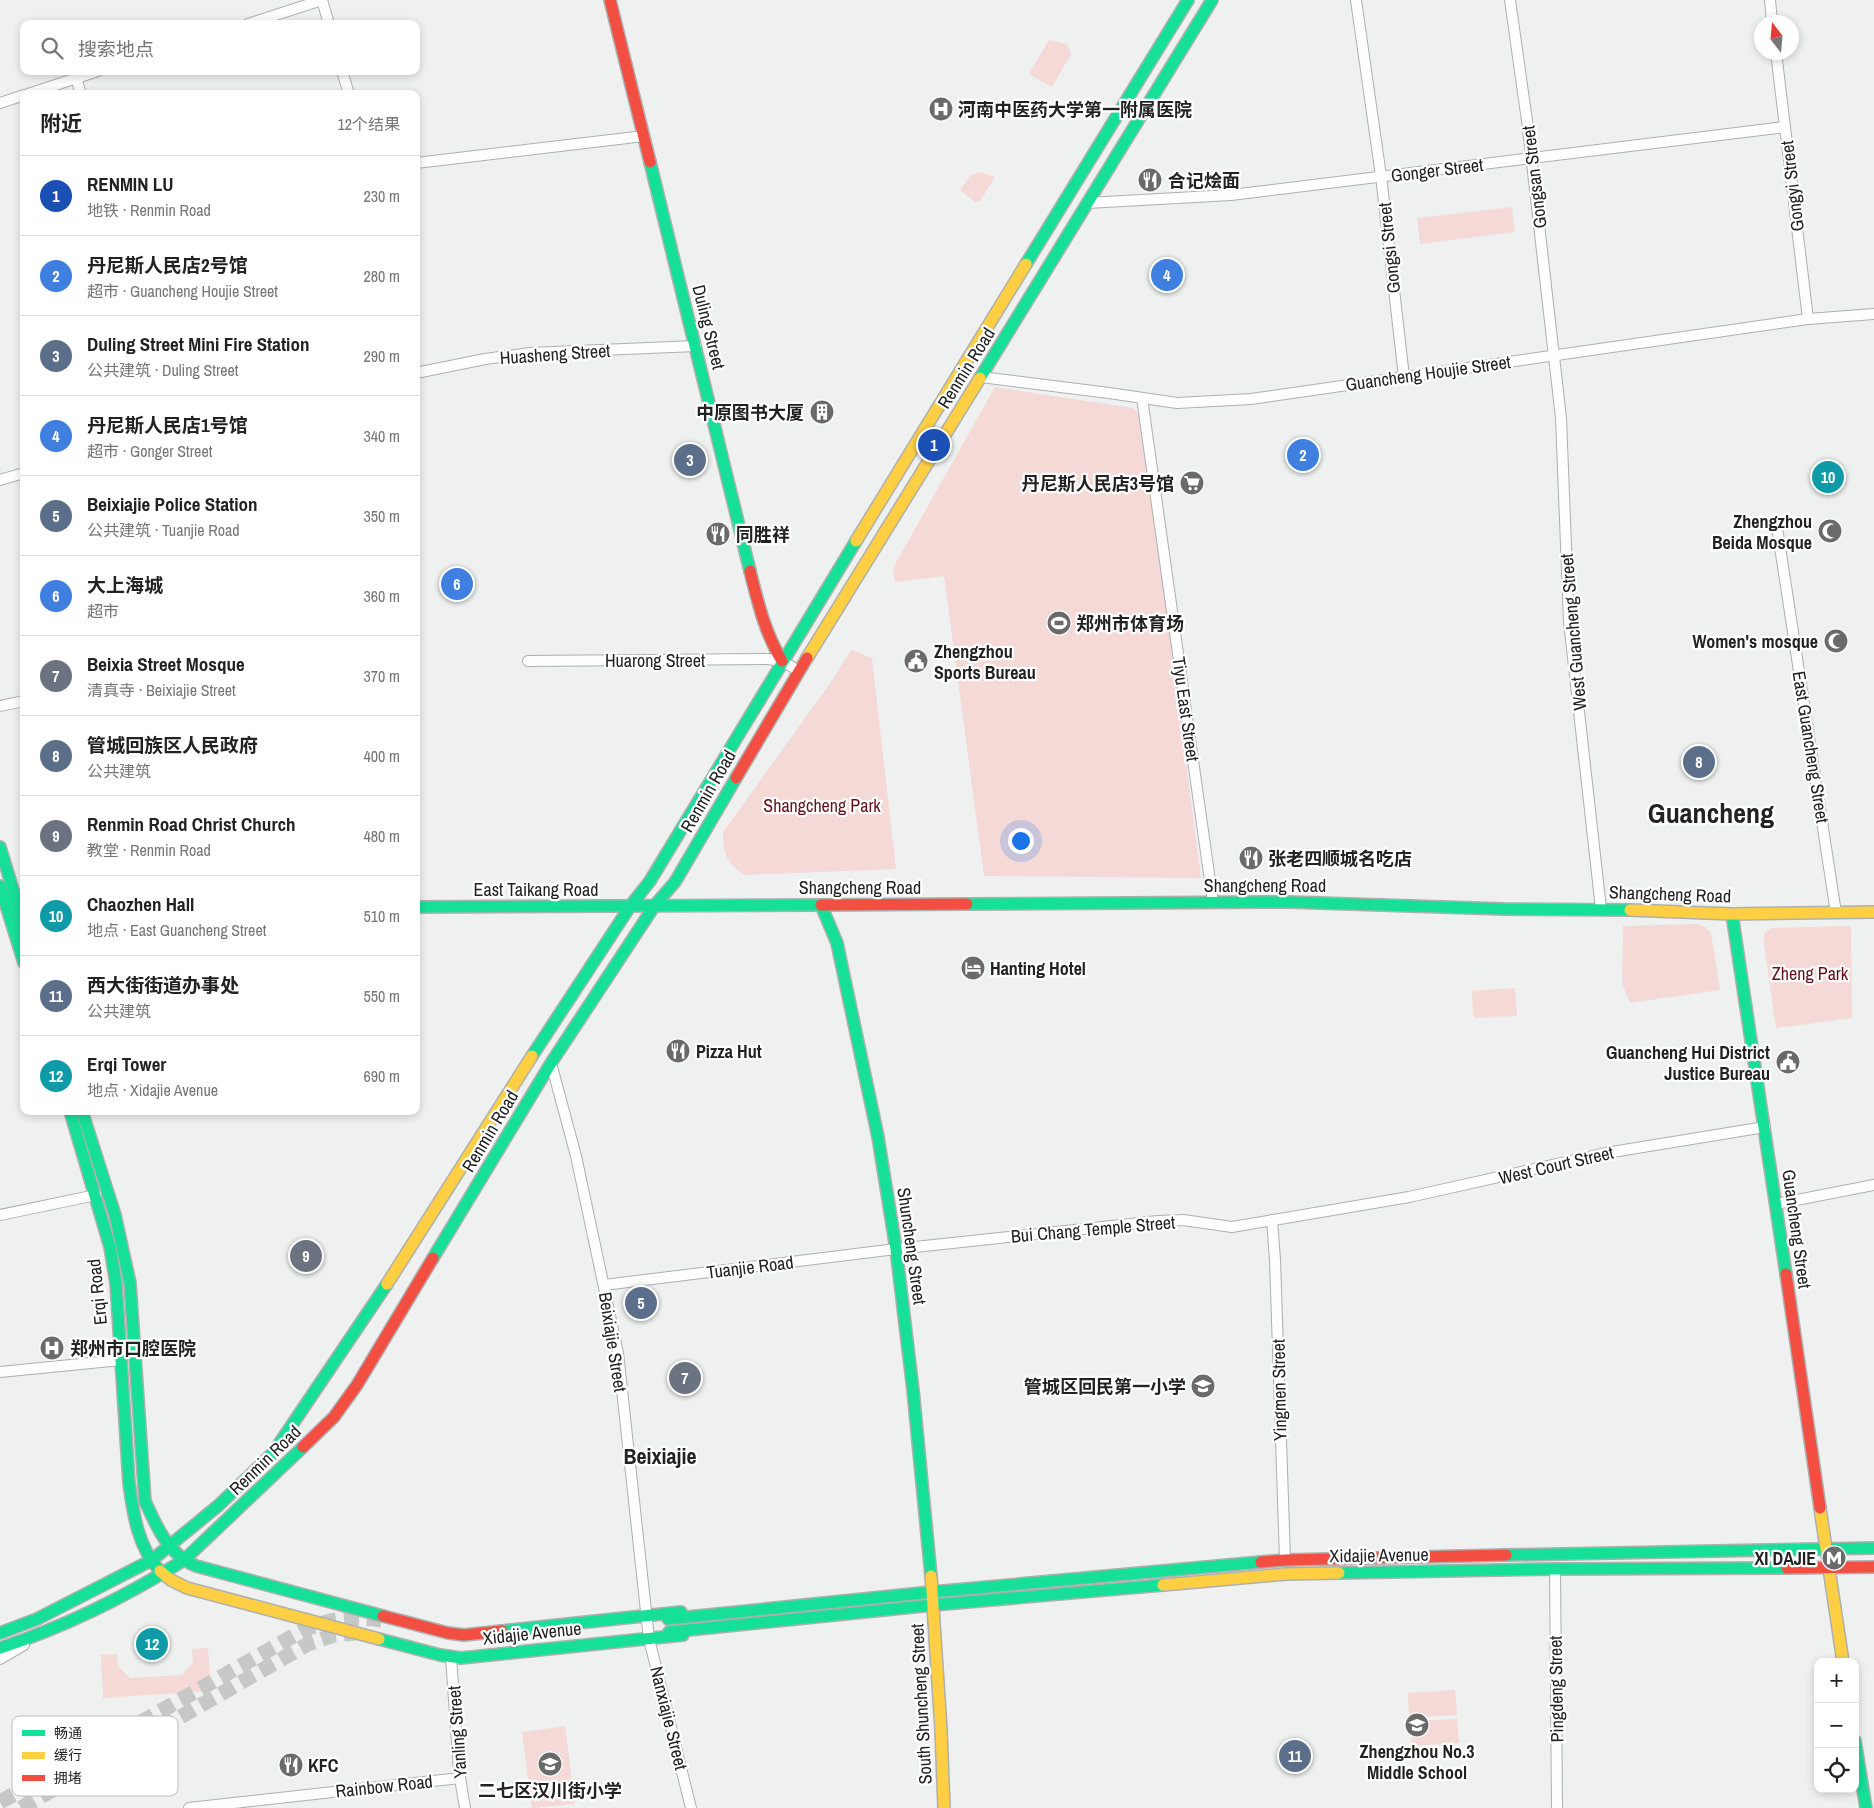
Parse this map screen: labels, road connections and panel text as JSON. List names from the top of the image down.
{
  "streets": {
    "main road": [
      "Duling Street",
      "Renmin Road",
      "Shangcheng Road",
      "East Taikang Road",
      "Guancheng Street",
      "Shuncheng Street",
      "Erqi Road",
      "Xidajie Avenue",
      "South Shuncheng Street"
    ],
    "street": [
      "Gonger Street",
      "Gongsan Street",
      "Gongyi Street",
      "Gongsi Street",
      "Huasheng Street",
      "Guancheng Houjie Street",
      "West Guancheng Street",
      "Huarong Street",
      "Tiyu East Street",
      "East Guancheng Street",
      "West Court Street",
      "Bui Chang Temple Street",
      "Tuanjie Road",
      "Beixiajie Street",
      "Yingmen Street",
      "Pingdeng Street",
      "Nanxiajie Street",
      "Yanling Street",
      "Rainbow Road"
    ]
  },
  "crossings": [
    ["Gonger Street", "Gongsan Street"],
    ["Gonger Street", "Gongyi Street"],
    ["Gonger Street", "Gongsi Street"],
    ["Gonger Street", "Renmin Road"],
    ["Gongsan Street", "Guancheng Houjie Street"],
    ["Gongsan Street", "West Guancheng Street"],
    ["Gongyi Street", "Guancheng Houjie Street"],
    ["Gongsi Street", "Guancheng Houjie Street"],
    ["Duling Street", "Huasheng Street"],
    ["Duling Street", "Renmin Road"],
    ["Duling Street", "Huarong Street"],
    ["Renmin Road", "Guancheng Houjie Street"],
    ["Renmin Road", "Huarong Street"],
    ["Renmin Road", "Shangcheng Road"],
    ["Renmin Road", "East Taikang Road"],
    ["Renmin Road", "Erqi Road"],
    ["Renmin Road", "Beixiajie Street"],
    ["Renmin Road", "Xidajie Avenue"],
    ["Guancheng Houjie Street", "West Guancheng Street"],
    ["Guancheng Houjie Street", "Tiyu East Street"],
    ["West Guancheng Street", "Shangcheng Road"],
    ["Tiyu East Street", "Shangcheng Road"],
    ["East Guancheng Street", "Shangcheng Road"],
    ["Shangcheng Road", "East Taikang Road"],
    ["Shangcheng Road", "Guancheng Street"],
    ["Shangcheng Road", "Shuncheng Street"],
    ["West Court Street", "Bui Chang Temple Street"],
    ["West Court Street", "Guancheng Street"],
    ["Bui Chang Temple Street", "Shuncheng Street"],
    ["Bui Chang Temple Street", "Tuanjie Road"],
    ["Bui Chang Temple Street", "Yingmen Street"],
    ["Guancheng Street", "Xidajie Avenue"],
    ["Shuncheng Street", "Tuanjie Road"],
    ["Shuncheng Street", "Xidajie Avenue"],
    ["Shuncheng Street", "South Shuncheng Street"],
    ["Tuanjie Road", "Beixiajie Street"],
    ["Erqi Road", "Xidajie Avenue"],
    ["Beixiajie Street", "Xidajie Avenue"],
    ["Beixiajie Street", "Nanxiajie Street"],
    ["Yingmen Street", "Xidajie Avenue"],
    ["Xidajie Avenue", "Pingdeng Street"],
    ["Xidajie Avenue", "South Shuncheng Street"],
    ["Xidajie Avenue", "Nanxiajie Street"],
    ["Xidajie Avenue", "Yanling Street"],
    ["Yanling Street", "Rainbow Road"]
  ],
  "districts": ["Guancheng", "Beixiajie"],
  "parks": ["Shangcheng Park", "Zheng Park"],
  "places": {
    "hospital": ["河南中医药大学第一附属医院", "郑州市口腔医院"],
    "restaurant": [
      "合记烩面",
      "同胜祥",
      "张老四顺城名吃店",
      "Pizza Hut",
      "KFC"
    ],
    "building": ["中原图书大厦"],
    "supermarket": ["丹尼斯人民店3号馆"],
    "mosque": ["Zhengzhou Beida Mosque", "Women's mosque"],
    "sports": ["郑州市体育场"],
    "public building": ["Zhengzhou Sports Bureau", "Guancheng Hui District Justice Bureau"],
    "hotel": ["Hanting Hotel"],
    "school or university": ["管城区回民第一小学", "Zhengzhou No.3 Middle School", "二七区汉川街小学"],
    "metro station": ["XI DAJIE"]
  },
  "legend": ["畅通", "缓行", "拥堵"],
  "north": "top",
  "page": {
    "search": "搜索地点",
    "heading": ["附近", "12个结果"],
    "list": [
      {
        "mark": "1",
        "name": "RENMIN LU",
        "note": "地铁 · Renmin Road",
        "value": "230 m"
      },
      {
        "mark": "2",
        "name": "丹尼斯人民店2号馆",
        "note": "超市 · Guancheng Houjie Street",
        "value": "280 m"
      },
      {
        "mark": "3",
        "name": "Duling Street Mini Fire Station",
        "note": "公共建筑 · Duling Street",
        "value": "290 m"
      },
      {
        "mark": "4",
        "name": "丹尼斯人民店1号馆",
        "note": "超市 · Gonger Street",
        "value": "340 m"
      },
      {
        "mark": "5",
        "name": "Beixiajie Police Station",
        "note": "公共建筑 · Tuanjie Road",
        "value": "350 m"
      },
      {
        "mark": "6",
        "name": "大上海城",
        "note": "超市",
        "value": "360 m"
      },
      {
        "mark": "7",
        "name": "Beixia Street Mosque",
        "note": "清真寺 · Beixiajie Street",
        "value": "370 m"
      },
      {
        "mark": "8",
        "name": "管城回族区人民政府",
        "note": "公共建筑",
        "value": "400 m"
      },
      {
        "mark": "9",
        "name": "Renmin Road Christ Church",
        "note": "教堂 · Renmin Road",
        "value": "480 m"
      },
      {
        "mark": "10",
        "name": "Chaozhen Hall",
        "note": "地点 · East Guancheng Street",
        "value": "510 m"
      },
      {
        "mark": "11",
        "name": "西大街街道办事处",
        "note": "公共建筑",
        "value": "550 m"
      },
      {
        "mark": "12",
        "name": "Erqi Tower",
        "note": "地点 · Xidajie Avenue",
        "value": "690 m"
      }
    ],
    "pins": [
      "4",
      "1",
      "2",
      "3",
      "10",
      "6",
      "8",
      "9",
      "5",
      "7",
      "12",
      "11"
    ],
    "map_buttons": ["+", "−"]
  }
}
